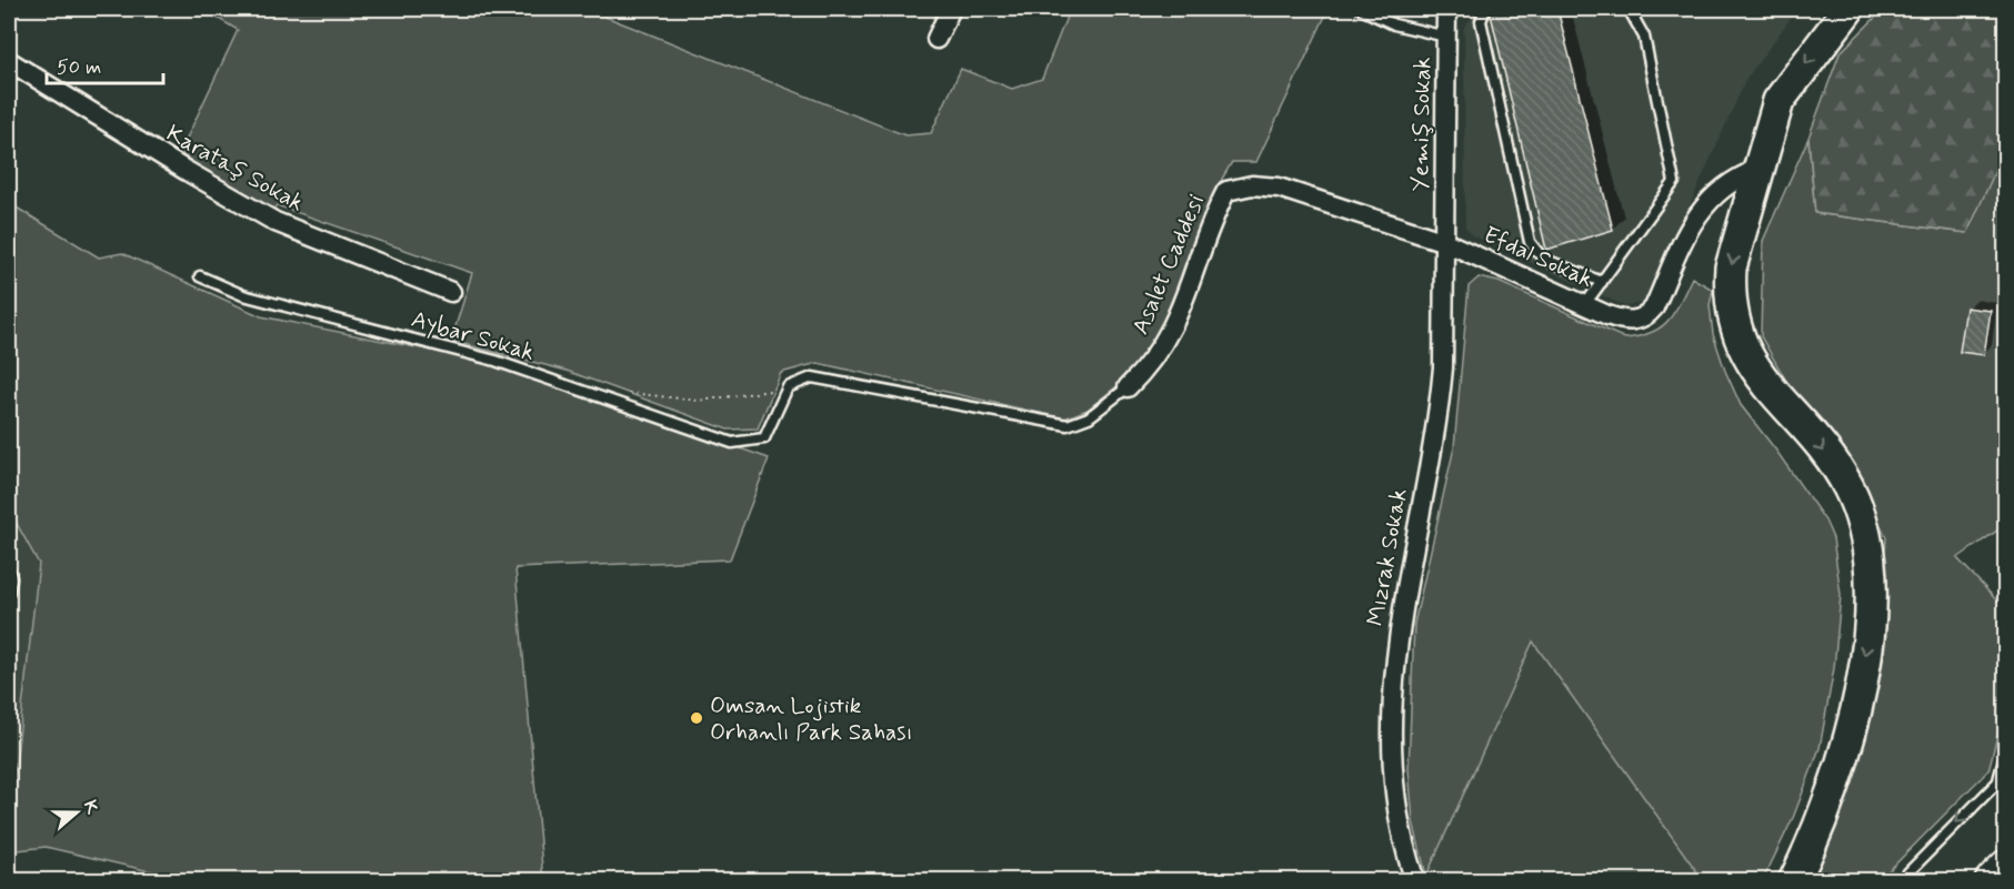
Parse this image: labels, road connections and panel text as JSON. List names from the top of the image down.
{
  "streets": {
    "street": [
      "Yemiş Sokak",
      "Karataş Sokak",
      "Efdal Sokak",
      "Asalet Caddesi",
      "Mızrak Sokak"
    ],
    "lane": ["Aybar Sokak"]
  },
  "crossings": [
    ["Yemiş Sokak", "Efdal Sokak"],
    ["Yemiş Sokak", "Mızrak Sokak"],
    ["Efdal Sokak", "Asalet Caddesi"],
    ["Efdal Sokak", "Mızrak Sokak"]
  ],
  "places": ["Omsan Lojistik Orhanlı Park Sahası"],
  "scale_bar": "50 m",
  "north": "right"
}
